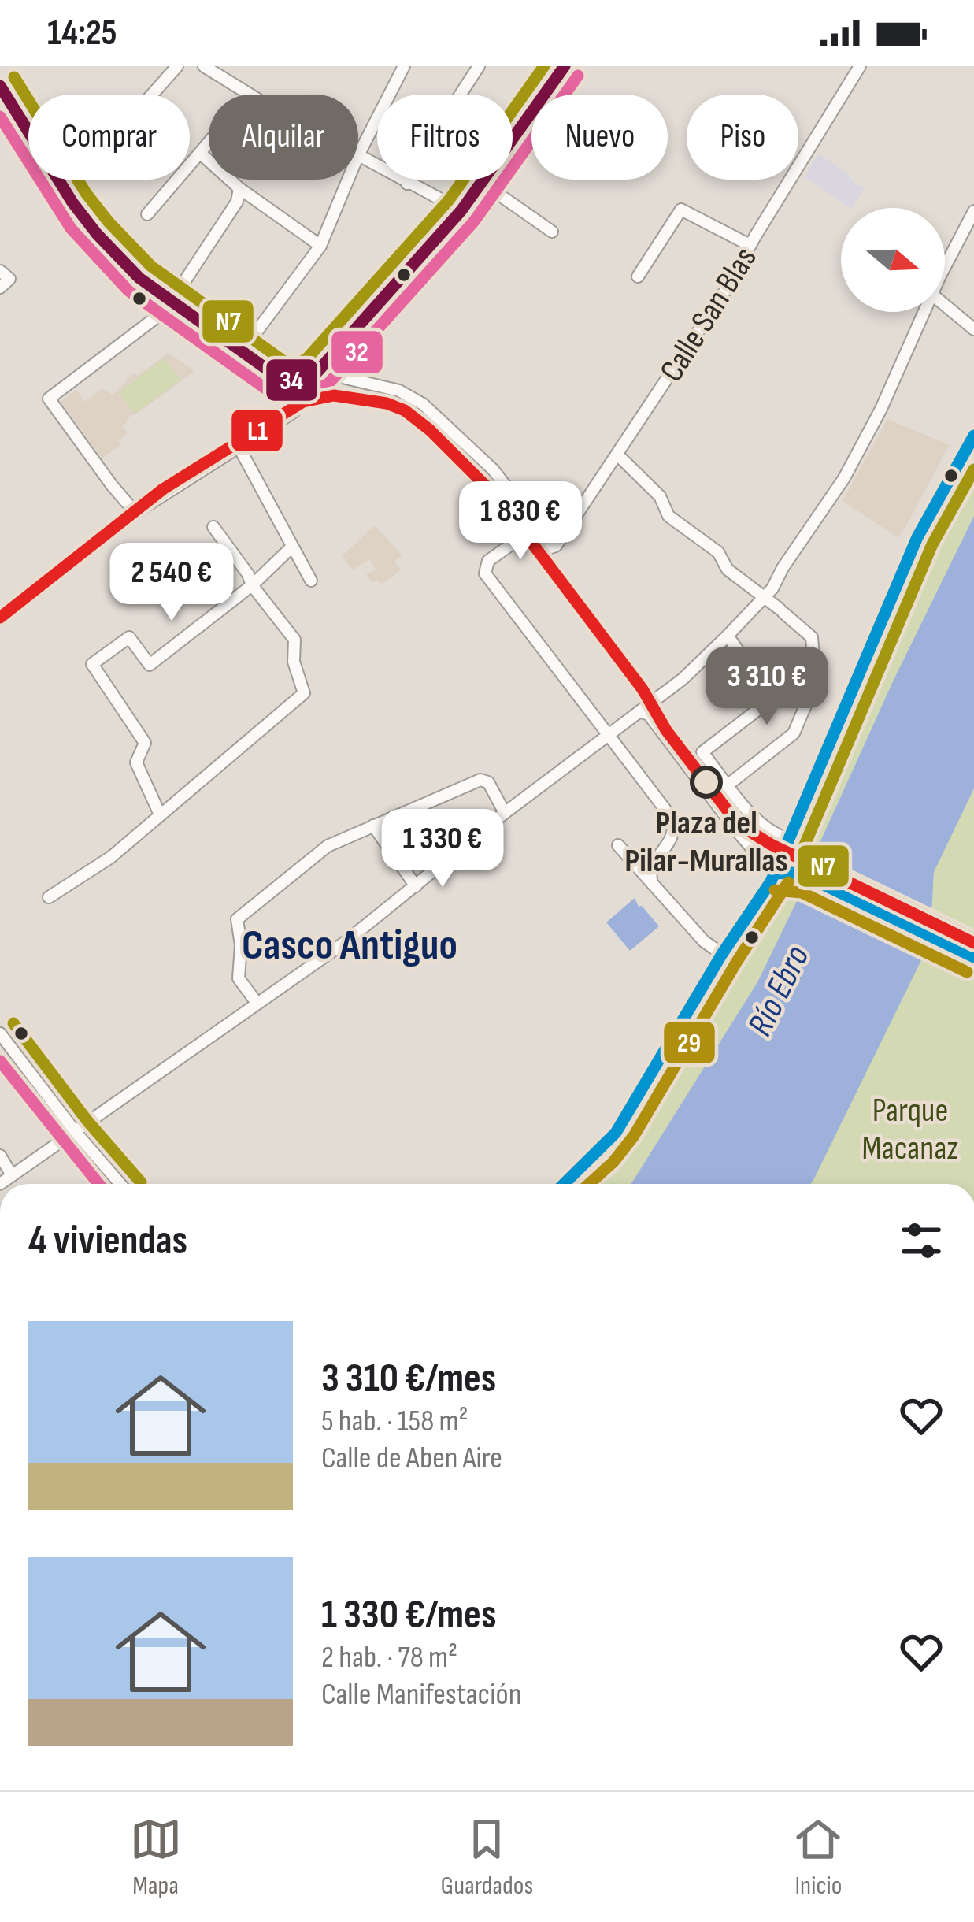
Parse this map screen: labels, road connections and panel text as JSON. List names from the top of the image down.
{
  "streets": {
    "street": ["Calle San Blas"]
  },
  "districts": ["Casco Antiguo"],
  "water": ["Río Ebro"],
  "parks": ["Parque Macanaz"],
  "places": ["Plaza del Pilar-Murallas"],
  "lines": [
    "transit line 34",
    "transit line N7",
    "transit line 32",
    "transit line L1",
    "transit line 29"
  ],
  "north": "right",
  "page": {
    "status": "14:25",
    "chip": [
      "Comprar",
      "Alquilar",
      "Filtros",
      "Nuevo",
      "Piso"
    ],
    "price": [
      "1 830 €",
      "2 540 €",
      "3 310 €",
      "1 330 €"
    ],
    "heading": "4 viviendas",
    "list": [
      {
        "name": "3 310 €/mes",
        "note": "5 hab. · 158 m² · Calle de Aben Aire"
      },
      {
        "name": "1 330 €/mes",
        "note": "2 hab. · 78 m² · Calle Manifestación"
      }
    ],
    "tabs": ["Mapa", "Guardados", "Inicio"]
  }
}
